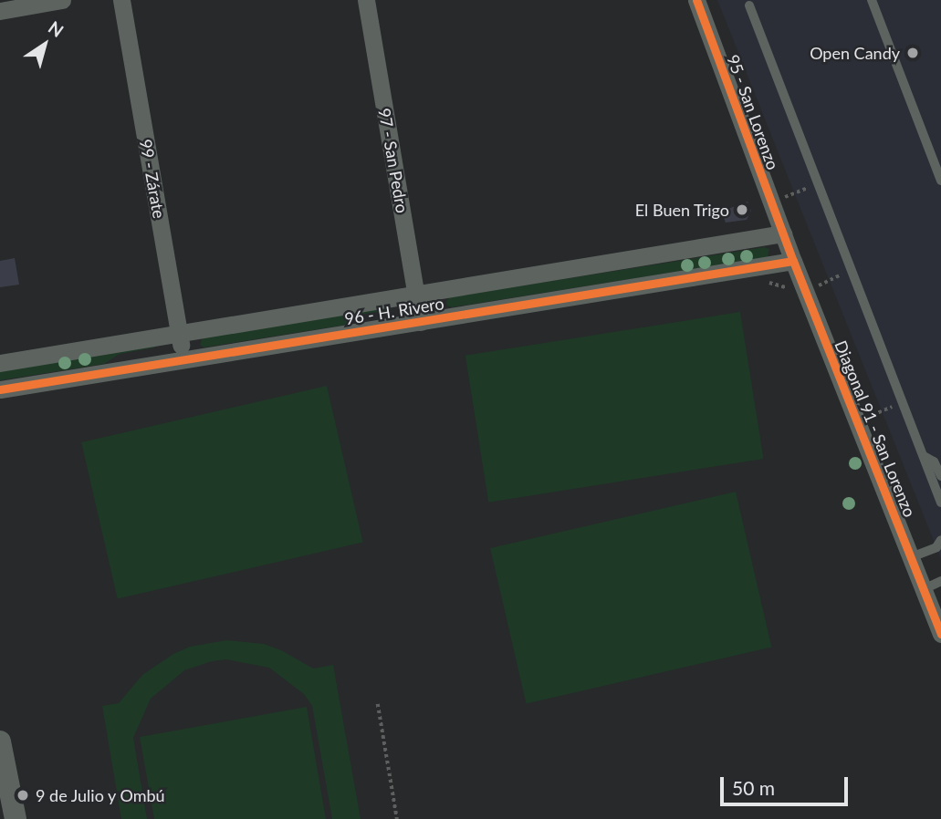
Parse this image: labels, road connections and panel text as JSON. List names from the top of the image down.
{
  "streets": {
    "street": [
      "95 - San Lorenzo",
      "97 - San Pedro",
      "99 - Zárate",
      "96 - H. Rivero",
      "Diagonal 91 - San Lorenzo"
    ]
  },
  "crossings": [
    ["95 - San Lorenzo", "96 - H. Rivero"],
    ["95 - San Lorenzo", "Diagonal 91 - San Lorenzo"],
    ["97 - San Pedro", "96 - H. Rivero"],
    ["99 - Zárate", "96 - H. Rivero"],
    ["96 - H. Rivero", "Diagonal 91 - San Lorenzo"]
  ],
  "places": ["Open Candy", "El Buen Trigo", "9 de Julio y Ombú"],
  "scale_bar": "50 m",
  "north": "top right"
}
